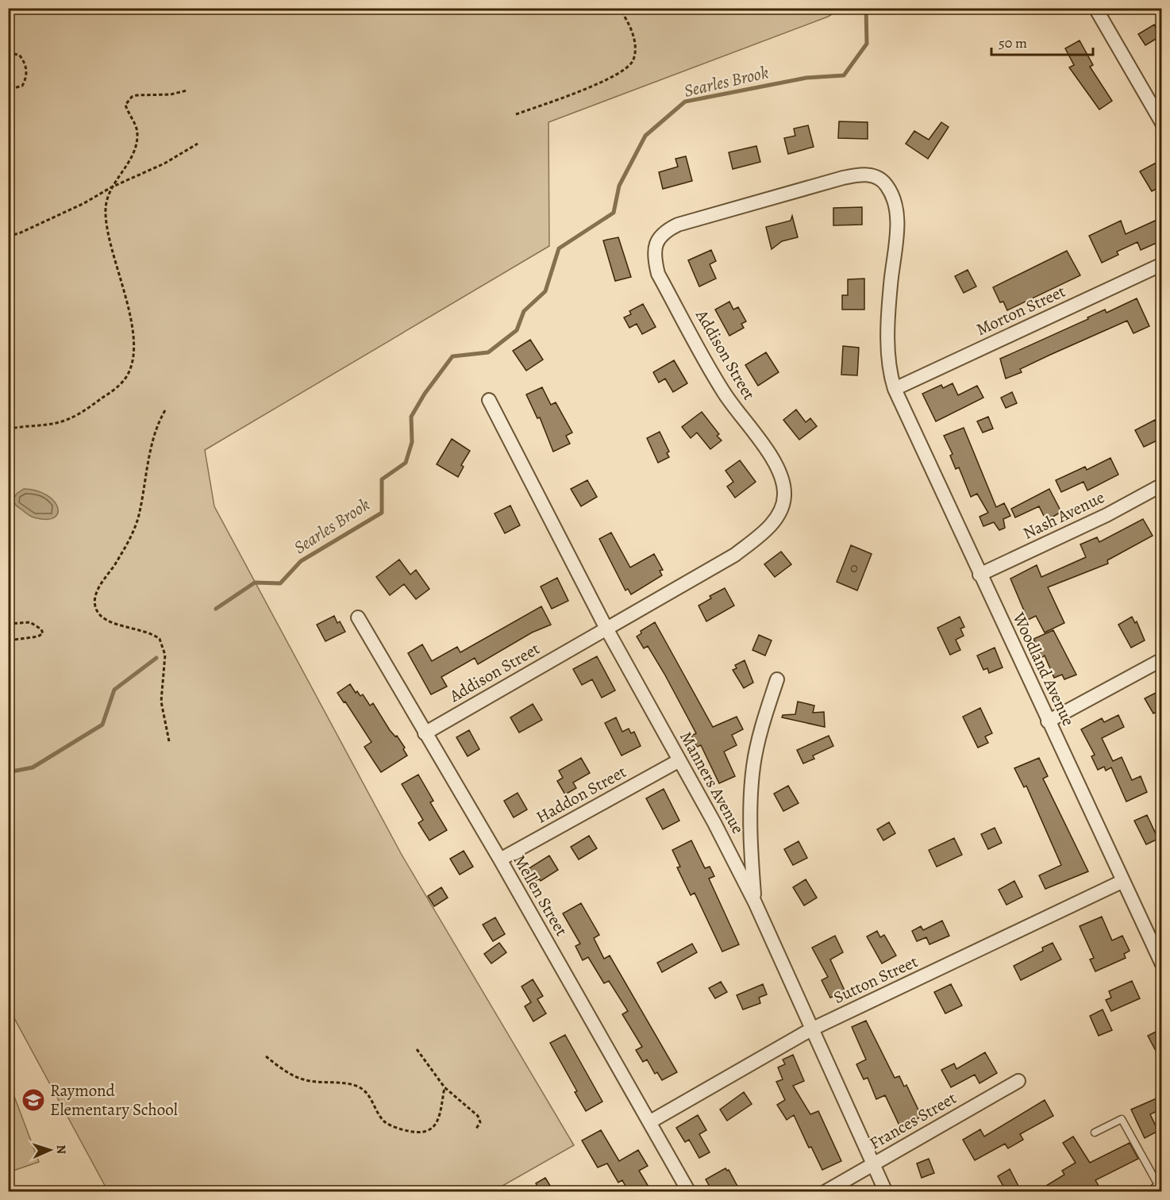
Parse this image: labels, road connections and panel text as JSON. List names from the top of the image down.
{
  "streets": {
    "street": [
      "Morton Street",
      "Addison Street",
      "Nash Avenue",
      "Woodland Avenue",
      "Manners Avenue",
      "Haddon Street",
      "Mellen Street",
      "Sutton Street",
      "Frances Street"
    ]
  },
  "crossings": [
    ["Morton Street", "Addison Street"],
    ["Morton Street", "Woodland Avenue"],
    ["Addison Street", "Woodland Avenue"],
    ["Addison Street", "Manners Avenue"],
    ["Addison Street", "Mellen Street"],
    ["Nash Avenue", "Woodland Avenue"],
    ["Woodland Avenue", "Sutton Street"],
    ["Manners Avenue", "Haddon Street"],
    ["Manners Avenue", "Sutton Street"],
    ["Manners Avenue", "Frances Street"],
    ["Haddon Street", "Mellen Street"],
    ["Mellen Street", "Sutton Street"]
  ],
  "water": ["Searles Brook"],
  "places": {
    "school or university": ["Raymond Elementary School"]
  },
  "house_numbers": ["0"],
  "scale_bar": "50 m",
  "north": "right"
}
